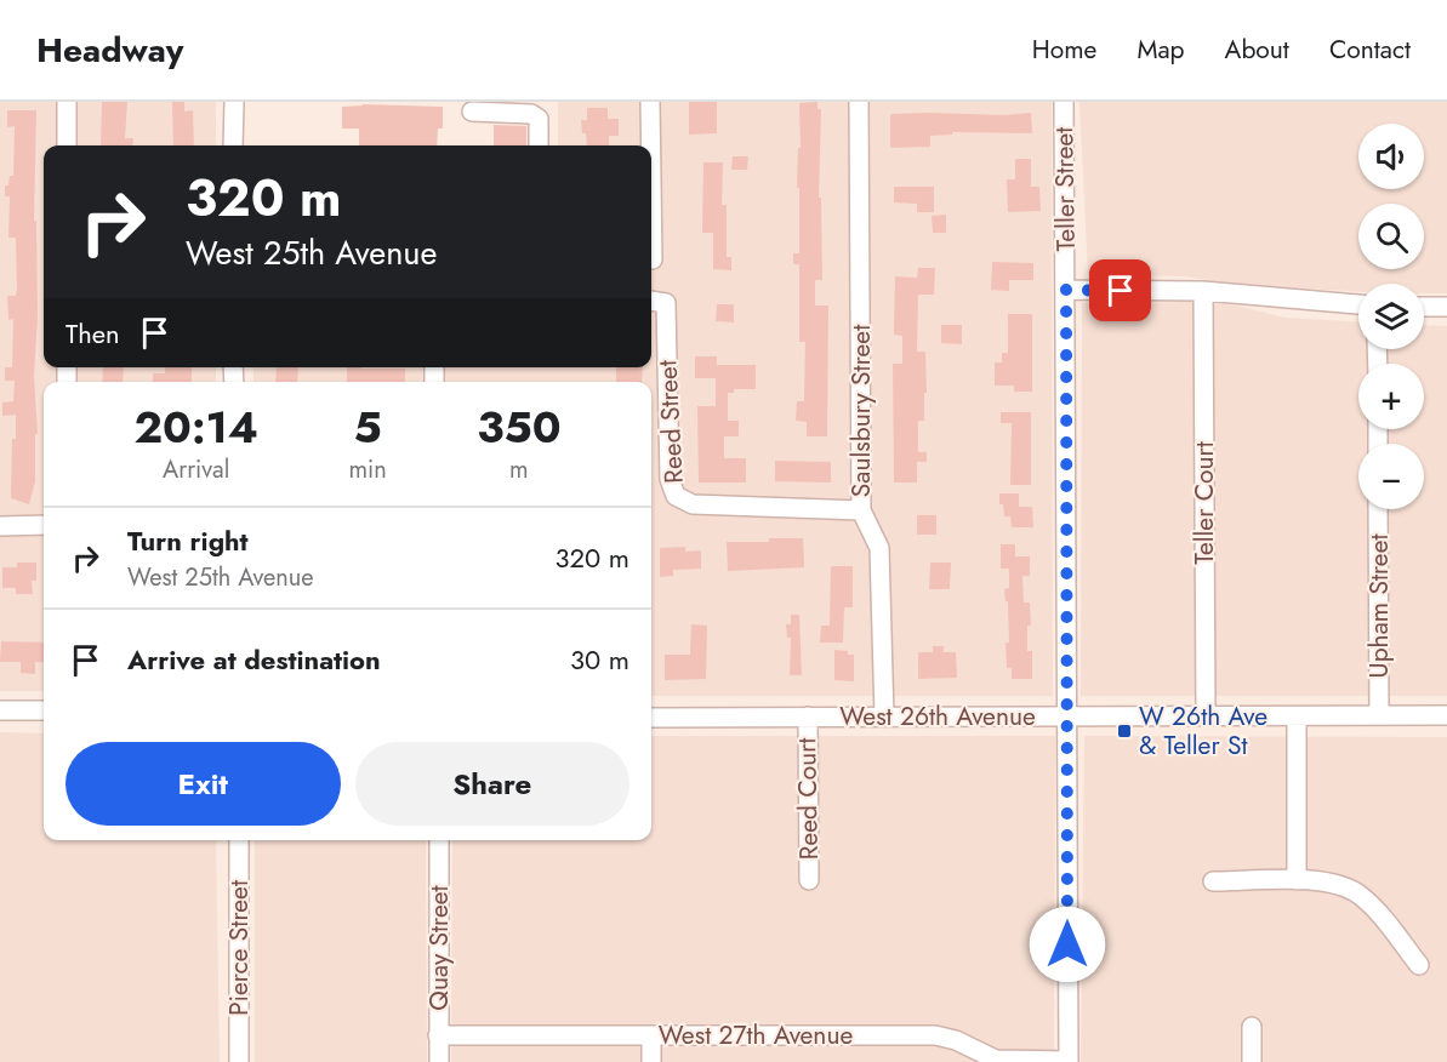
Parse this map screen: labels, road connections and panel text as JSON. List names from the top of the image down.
{
  "streets": {
    "street": [
      "Teller Street",
      "Saulsbury Street",
      "Reed Street",
      "Teller Court",
      "Upham Street",
      "West 26th Avenue",
      "Reed Court",
      "Pierce Street",
      "Quay Street",
      "West 27th Avenue"
    ]
  },
  "crossings": [
    ["Teller Street", "West 26th Avenue"],
    ["Teller Street", "West 27th Avenue"],
    ["Saulsbury Street", "Reed Street"],
    ["Saulsbury Street", "West 26th Avenue"],
    ["Teller Court", "West 26th Avenue"],
    ["Upham Street", "West 26th Avenue"],
    ["West 26th Avenue", "Reed Court"],
    ["Quay Street", "West 27th Avenue"]
  ],
  "places": {
    "transit": ["W 26th Ave & Teller St"]
  },
  "page": {
    "header": "Headway",
    "nav": [
      "Home",
      "Map",
      "About",
      "Contact"
    ],
    "map_buttons": ["+", "−"],
    "turn": ["320 m", "West 25th Avenue"],
    "then": "Then",
    "eta": [
      "20:14",
      "Arrival",
      "5",
      "min",
      "350",
      "m"
    ],
    "list": [
      {
        "name": "Turn right",
        "note": "West 25th Avenue",
        "value": "320 m"
      },
      {
        "name": "Arrive at destination",
        "value": "30 m"
      }
    ],
    "buttons": ["Exit", "Share"]
  }
}
